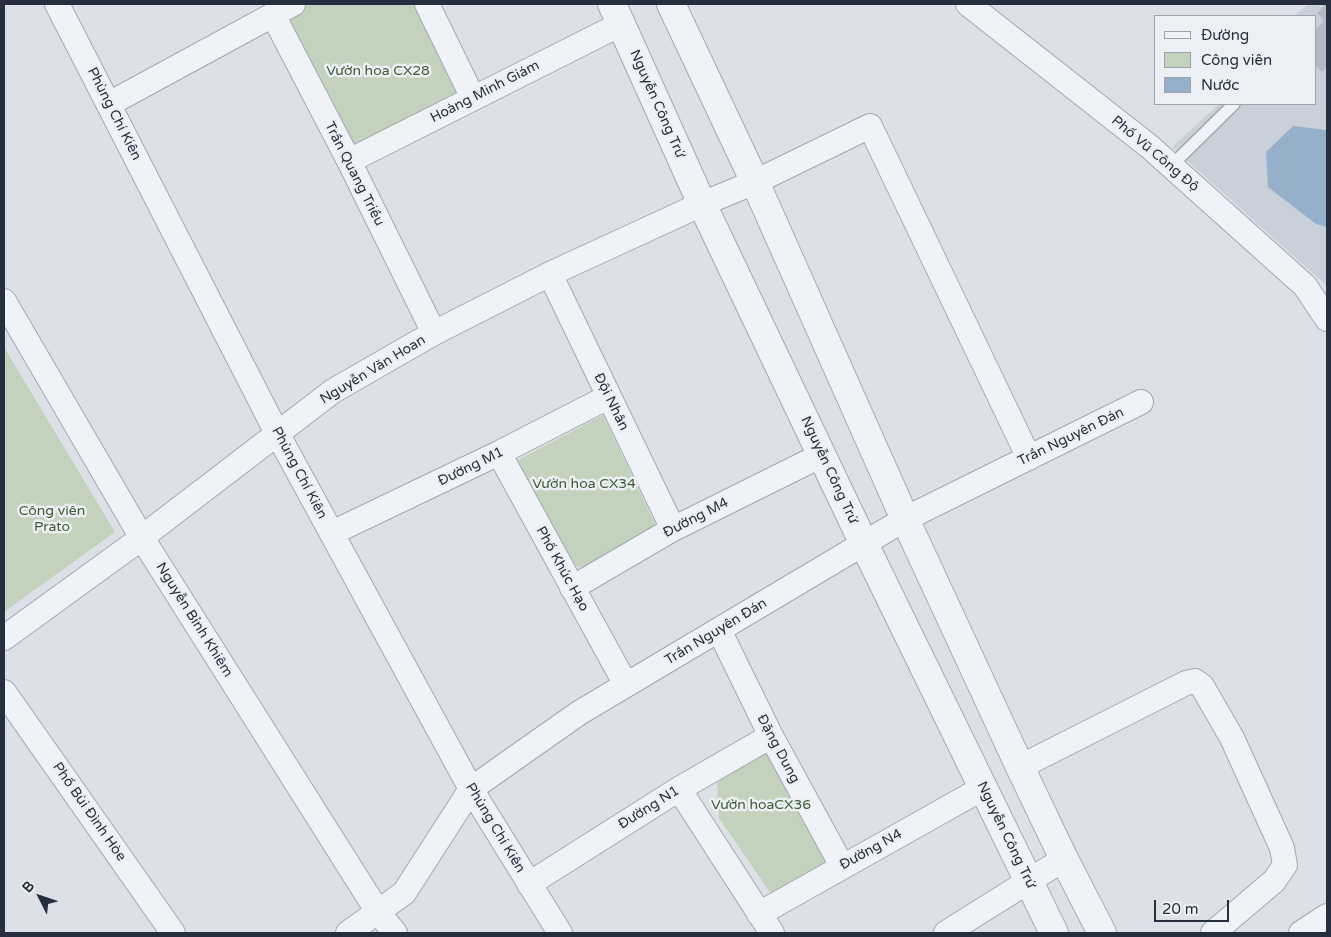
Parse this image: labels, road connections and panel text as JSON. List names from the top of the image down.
{
  "streets": {
    "street": [
      "Hoàng Minh Giám",
      "Nguyễn Công Trứ",
      "Phùng Chí Kiên",
      "Phố Vũ Công Độ",
      "Trần Quang Triều",
      "Nguyễn Văn Hoan",
      "Đội Nhân",
      "Trần Nguyên Đán",
      "Đường M1",
      "Đường M4",
      "Phố Khúc Hạo",
      "Nguyễn Bỉnh Khiêm",
      "Đặng Dung",
      "Đường N1",
      "Phố Bùi Đình Hòe",
      "Đường N4"
    ]
  },
  "crossings": [
    ["Hoàng Minh Giám", "Nguyễn Công Trứ"],
    ["Hoàng Minh Giám", "Trần Quang Triều"],
    ["Nguyễn Công Trứ", "Nguyễn Văn Hoan"],
    ["Nguyễn Công Trứ", "Trần Nguyên Đán"],
    ["Nguyễn Công Trứ", "Đường M4"],
    ["Nguyễn Công Trứ", "Đường N4"],
    ["Phùng Chí Kiên", "Nguyễn Văn Hoan"],
    ["Phùng Chí Kiên", "Trần Nguyên Đán"],
    ["Phùng Chí Kiên", "Đường M1"],
    ["Phùng Chí Kiên", "Đường N1"],
    ["Trần Quang Triều", "Nguyễn Văn Hoan"],
    ["Nguyễn Văn Hoan", "Đội Nhân"],
    ["Nguyễn Văn Hoan", "Trần Nguyên Đán"],
    ["Nguyễn Văn Hoan", "Nguyễn Bỉnh Khiêm"],
    ["Đội Nhân", "Đường M1"],
    ["Đội Nhân", "Đường M4"],
    ["Trần Nguyên Đán", "Phố Khúc Hạo"],
    ["Trần Nguyên Đán", "Nguyễn Bỉnh Khiêm"],
    ["Trần Nguyên Đán", "Đặng Dung"],
    ["Đường M1", "Phố Khúc Hạo"],
    ["Đường M4", "Phố Khúc Hạo"],
    ["Đặng Dung", "Đường N1"],
    ["Đặng Dung", "Đường N4"]
  ],
  "parks": [
    "Vườn hoa CX28",
    "Vườn hoa CX34",
    "Công viên Prato",
    "Vườn hoaCX36"
  ],
  "legend": ["Đường", "Công viên", "Nước"],
  "scale_bar": "20 m",
  "north": "top left"
}
